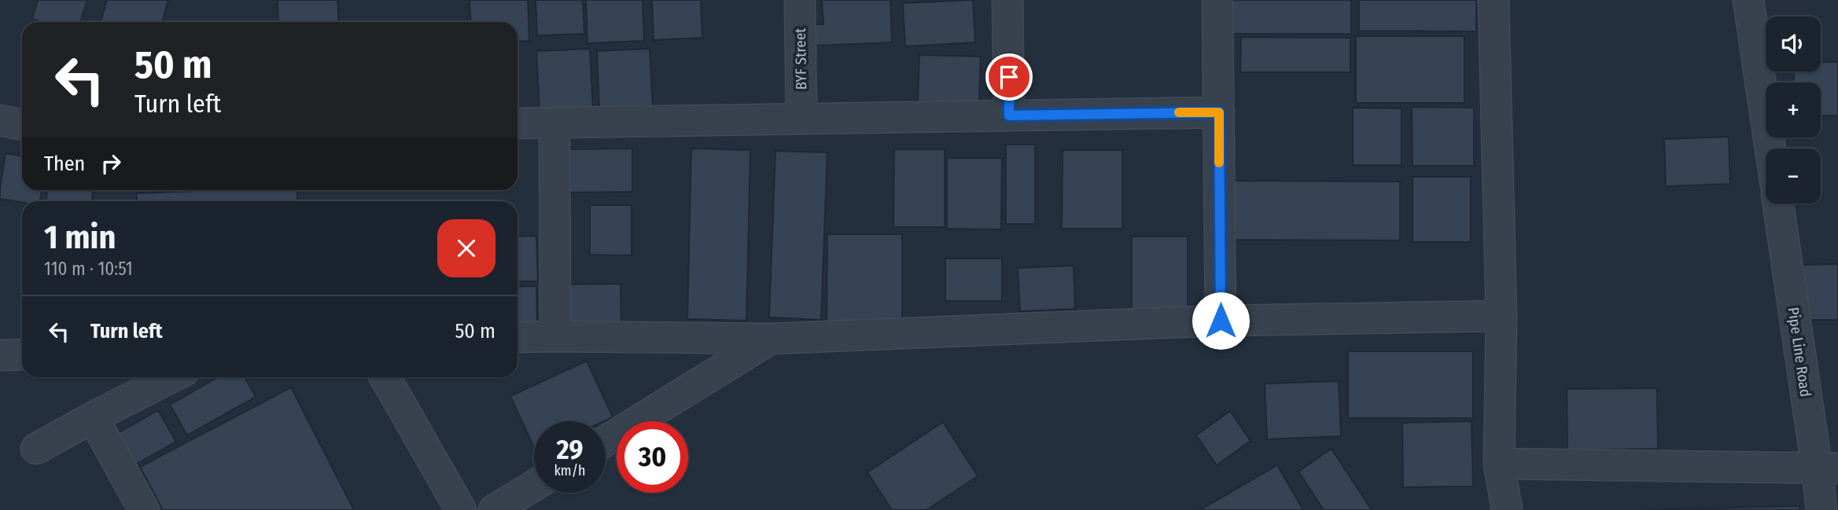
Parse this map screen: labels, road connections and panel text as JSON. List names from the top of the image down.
{
  "streets": {
    "street": ["BYF Street", "Pipe Line Road"]
  },
  "page": {
    "map_buttons": ["+", "−"],
    "turn": ["50 m", "Turn left"],
    "then": "Then",
    "heading": ["1 min", "110 m · 10:51"],
    "list": [
      {
        "name": "Turn left",
        "value": "50 m"
      }
    ],
    "speed": "29 km/h",
    "limit": "30"
  }
}
